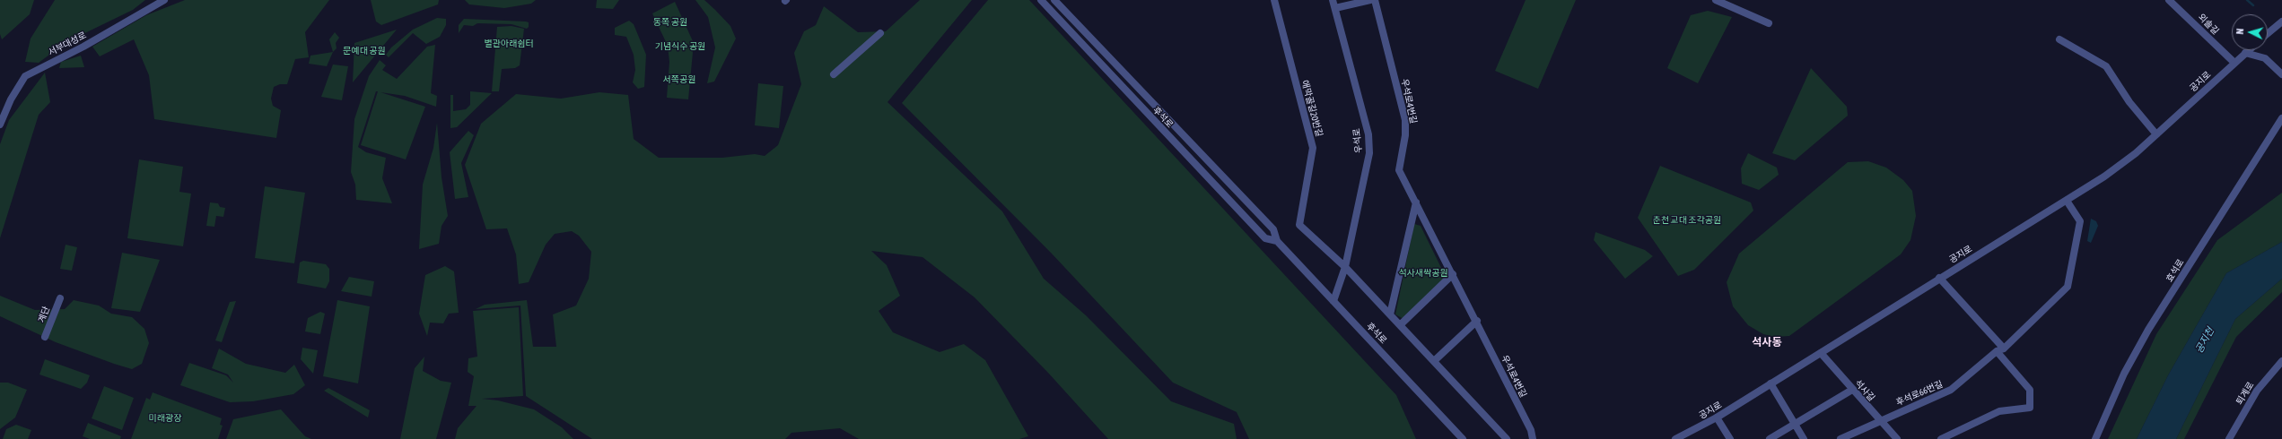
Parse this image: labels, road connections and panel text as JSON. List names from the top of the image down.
{
  "streets": {
    "street": [
      "외솔길",
      "서부대성로",
      "공지로",
      "우석로4번길",
      "애막골길20번길",
      "후석로",
      "우석로",
      "효석로",
      "계단",
      "석사길",
      "후석로66번길",
      "퇴계로"
    ]
  },
  "crossings": [
    ["외솔길", "공지로"],
    ["공지로", "석사길"],
    ["공지로", "후석로66번길"],
    ["애막골길20번길", "우석로"],
    ["후석로", "우석로"],
    ["석사길", "후석로66번길"]
  ],
  "districts": ["석사동"],
  "water": ["공지천"],
  "parks": [
    "동쪽 공원",
    "별관아래쉼터",
    "기념식수 공원",
    "문예대 공원",
    "서쪽공원",
    "춘천 교대 조각공원",
    "석사새싹공원",
    "미래광장"
  ],
  "north": "left"
}
